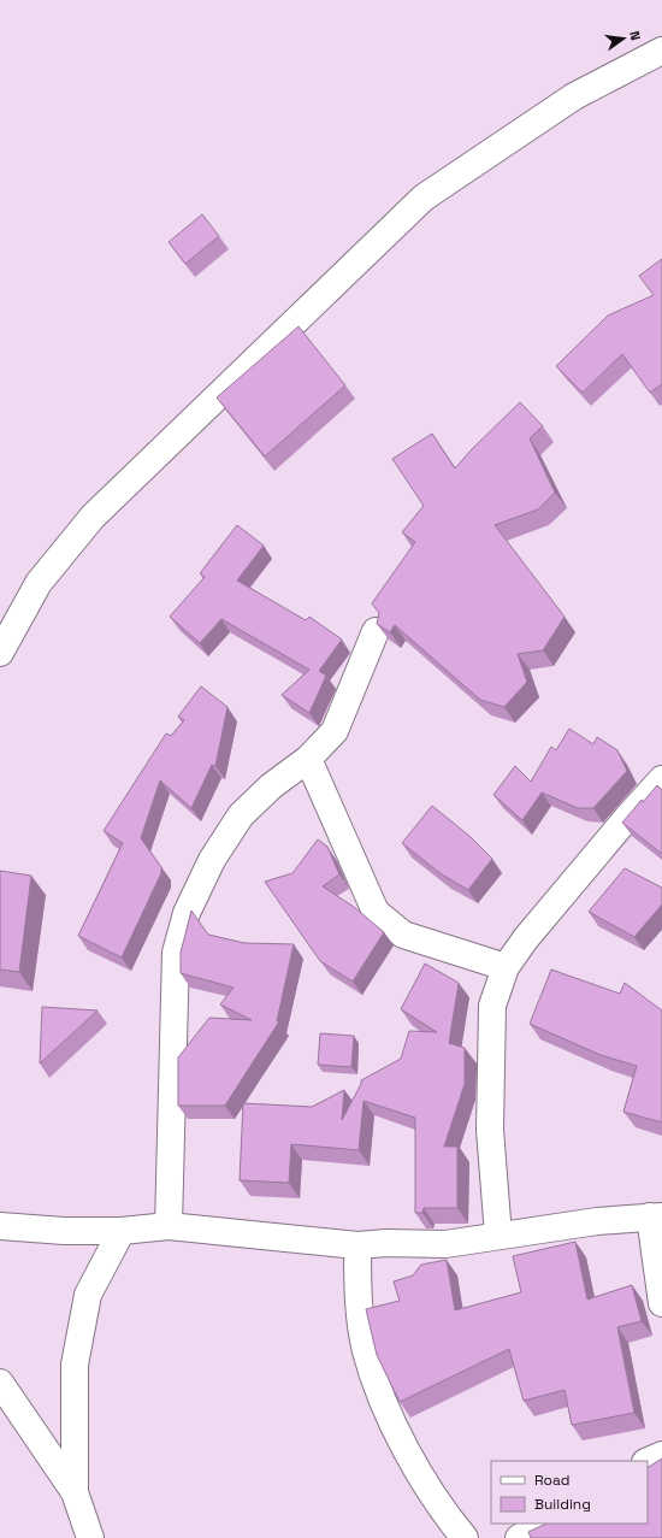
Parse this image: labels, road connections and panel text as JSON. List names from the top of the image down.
{
  "legend": ["Road", "Building"],
  "north": "right"
}
